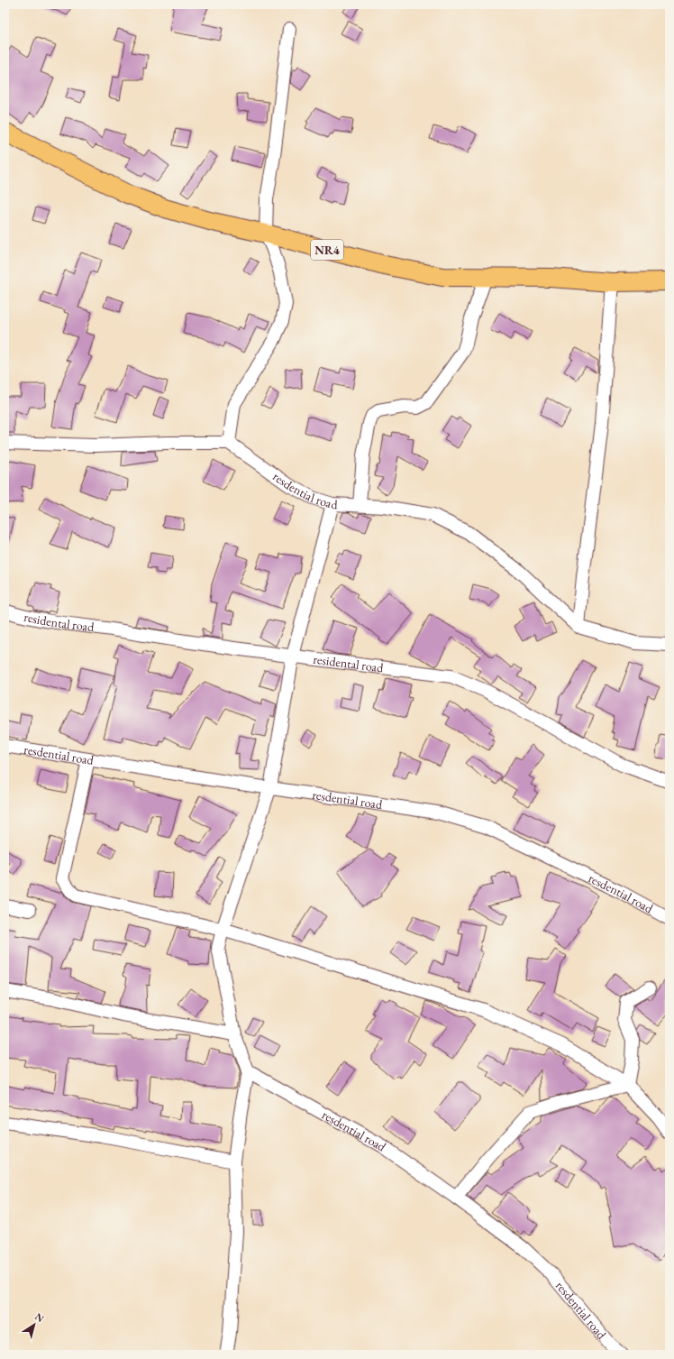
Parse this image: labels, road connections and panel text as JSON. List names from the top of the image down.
{
  "streets": {
    "highway": ["NR4"],
    "street": ["resdential road", "residental road"]
  },
  "north": "top right"
}
